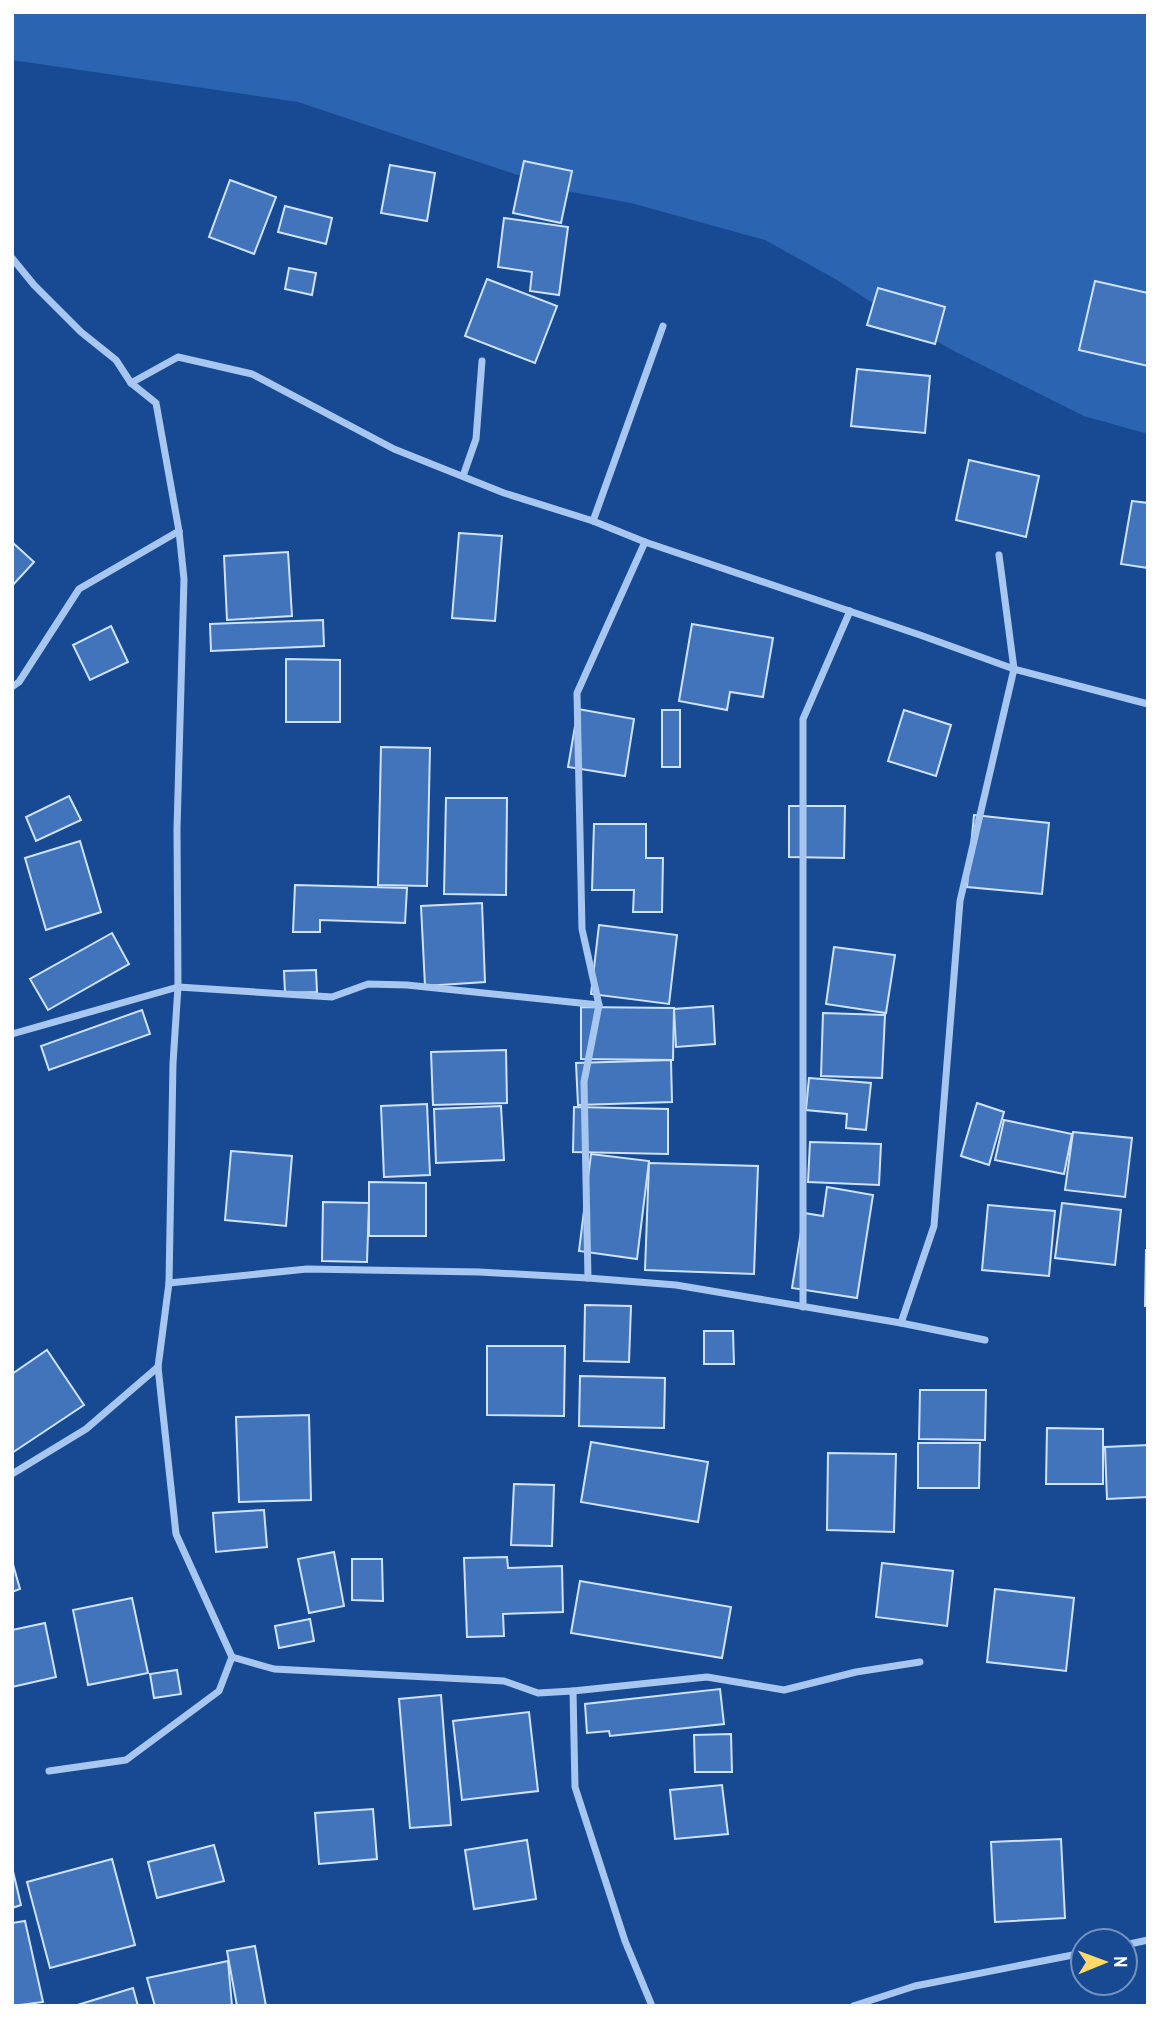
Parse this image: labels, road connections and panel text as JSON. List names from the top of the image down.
{
  "north": "right"
}
